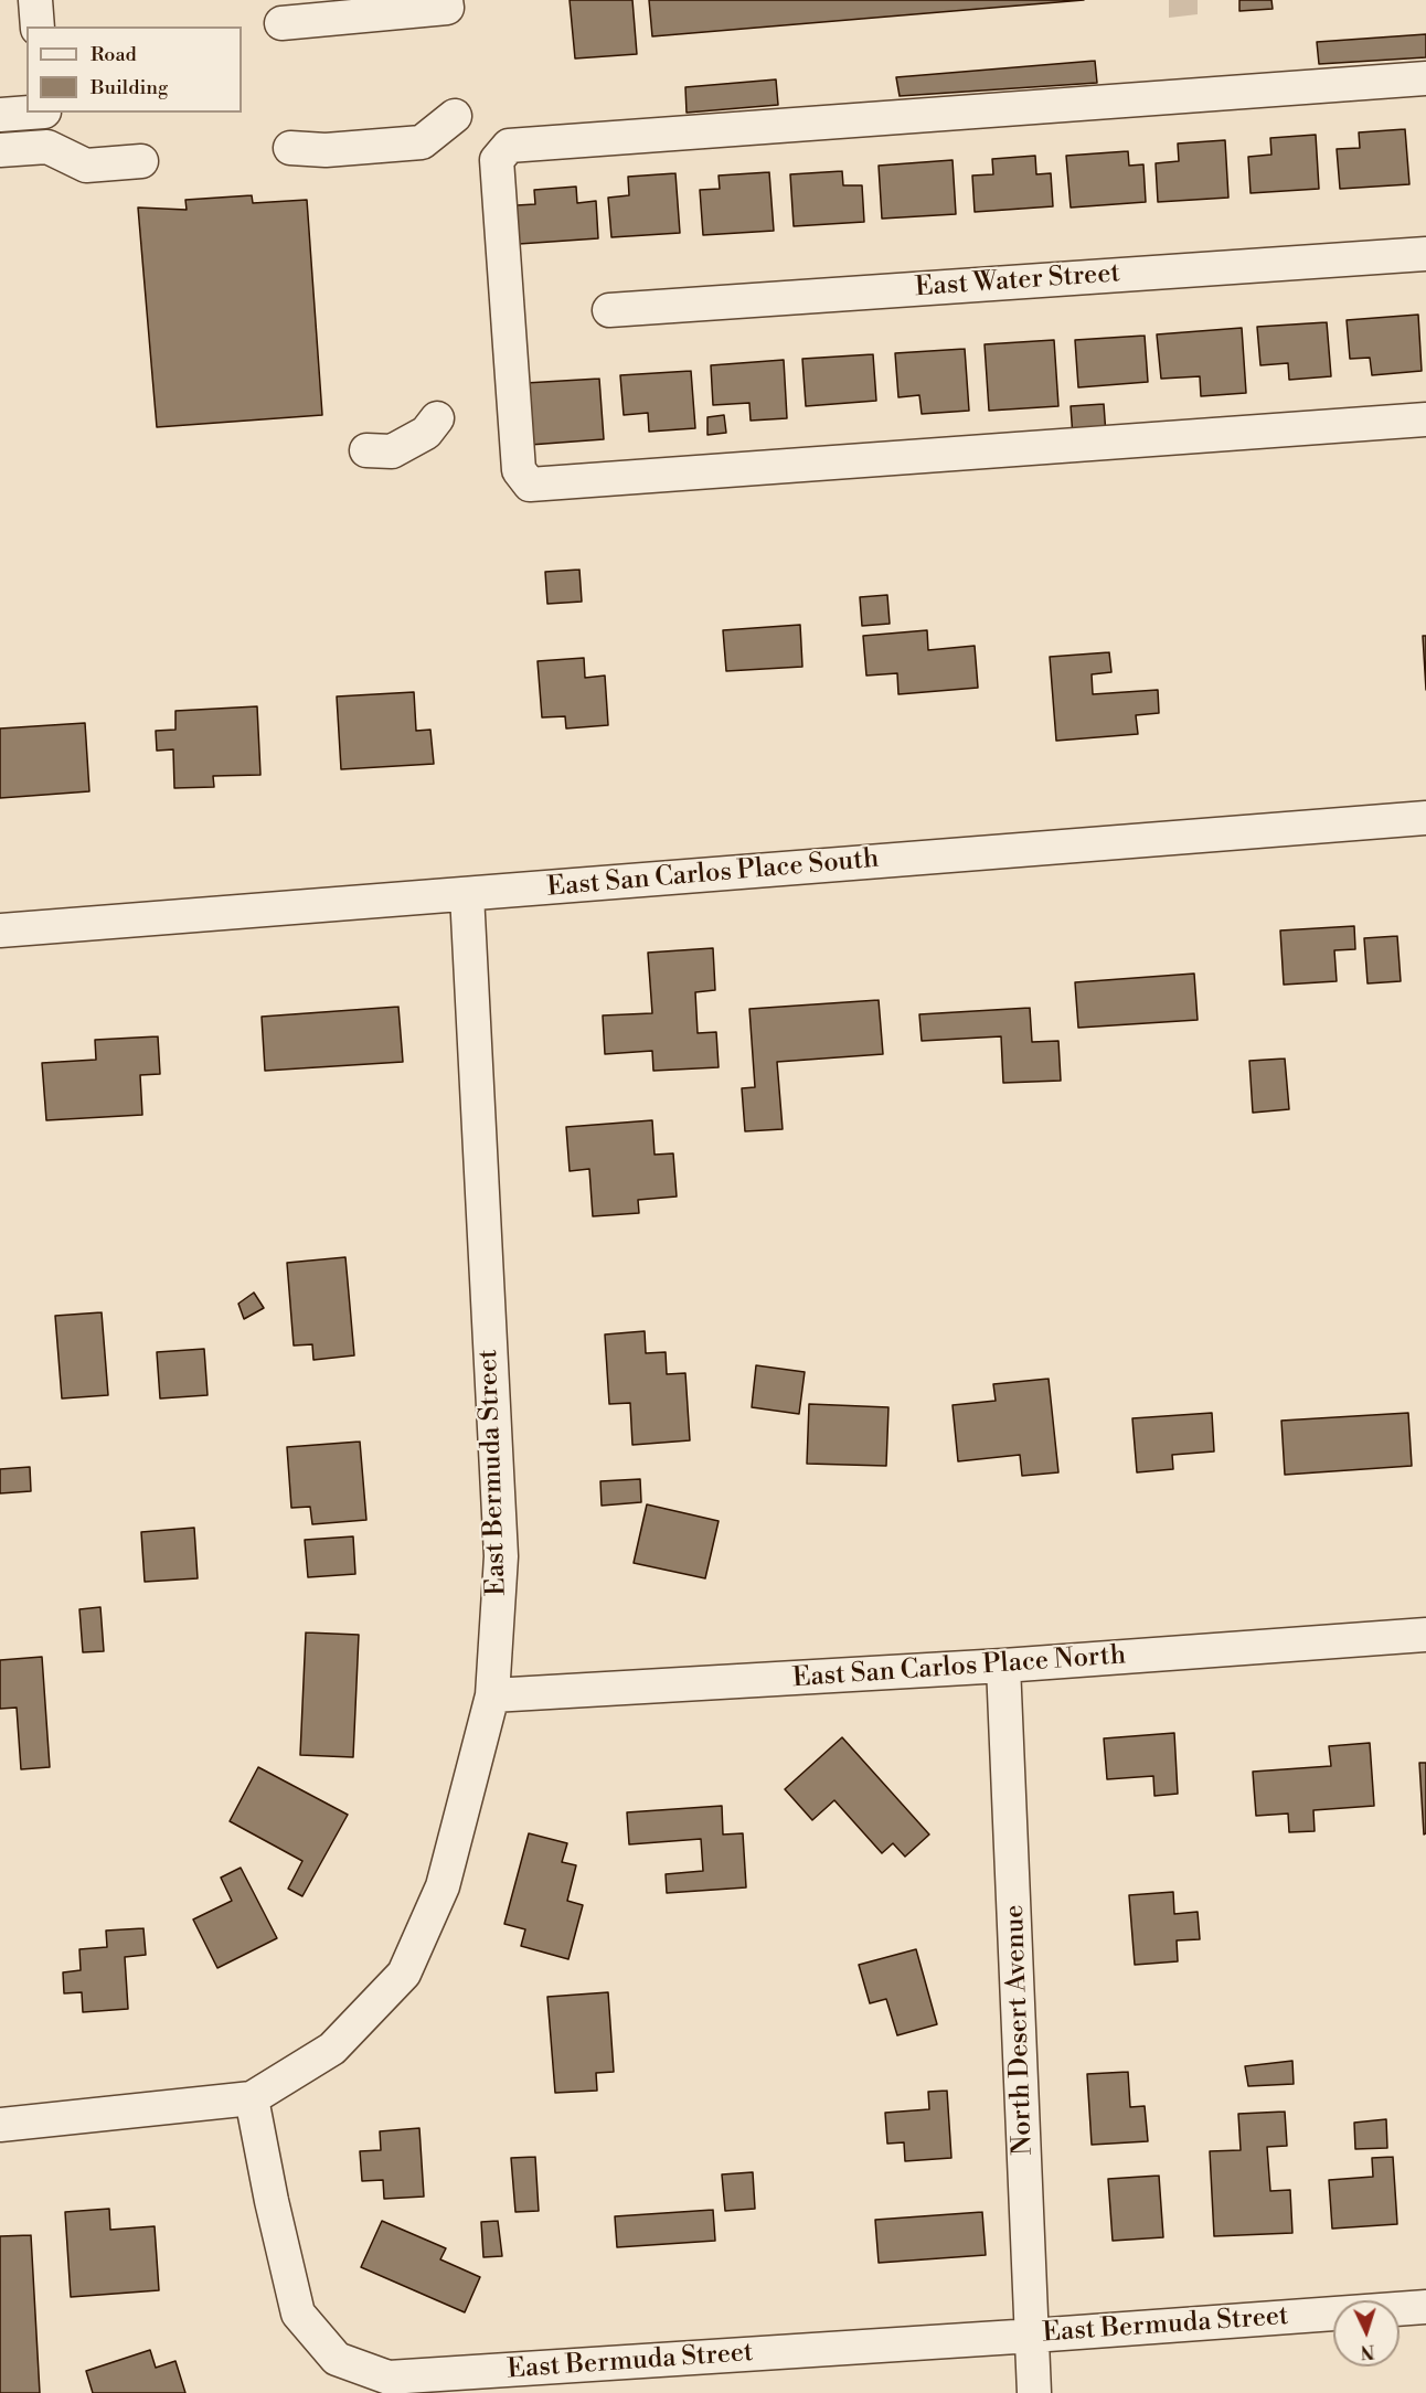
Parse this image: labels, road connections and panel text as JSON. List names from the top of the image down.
{
  "streets": {
    "street": [
      "East Water Street",
      "East San Carlos Place South",
      "East Bermuda Street",
      "East San Carlos Place North",
      "North Desert Avenue"
    ]
  },
  "crossings": [
    ["East San Carlos Place South", "East Bermuda Street"],
    ["East Bermuda Street", "East San Carlos Place North"],
    ["East Bermuda Street", "North Desert Avenue"],
    ["East San Carlos Place North", "North Desert Avenue"]
  ],
  "legend": ["Road", "Building"],
  "north": "bottom"
}
